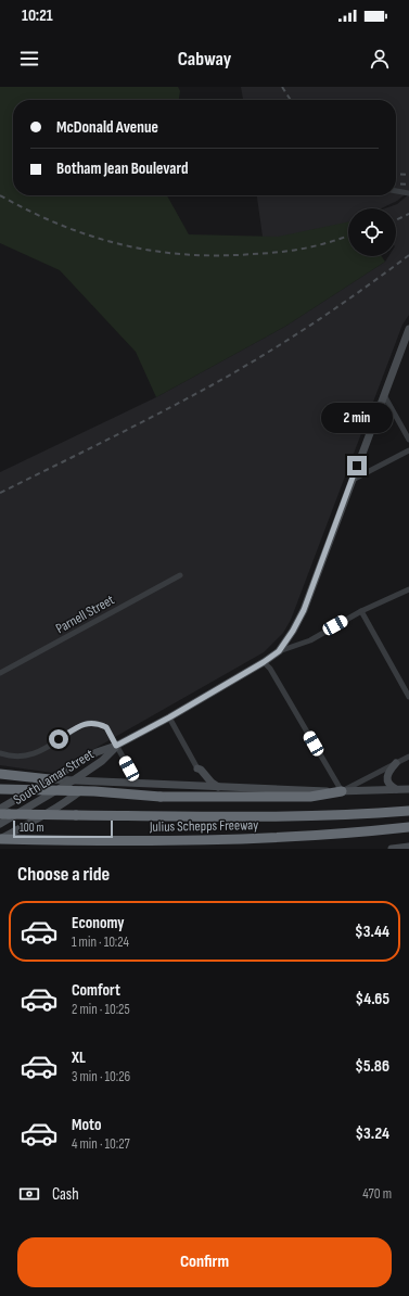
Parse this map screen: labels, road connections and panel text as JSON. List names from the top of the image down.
{
  "streets": {
    "highway": ["Julius Schepps Freeway"],
    "main road": ["South Lamar Street"],
    "street": ["Parnell Street"]
  },
  "scale_bar": "100 m",
  "page": {
    "status": "10:21",
    "header": "Cabway",
    "banner": ["McDonald Avenue", "Botham Jean Boulevard"],
    "bubble": "2 min",
    "scale": "100 m",
    "heading": "Choose a ride",
    "list": [
      {
        "name": "Economy",
        "note": "1 min · 10:24",
        "value": "$3.44"
      },
      {
        "name": "Comfort",
        "note": "2 min · 10:25",
        "value": "$4.65"
      },
      {
        "name": "XL",
        "note": "3 min · 10:26",
        "value": "$5.86"
      },
      {
        "name": "Moto",
        "note": "4 min · 10:27",
        "value": "$3.24"
      }
    ],
    "pay": ["Cash", "470 m"],
    "buttons": "Confirm"
  }
}
